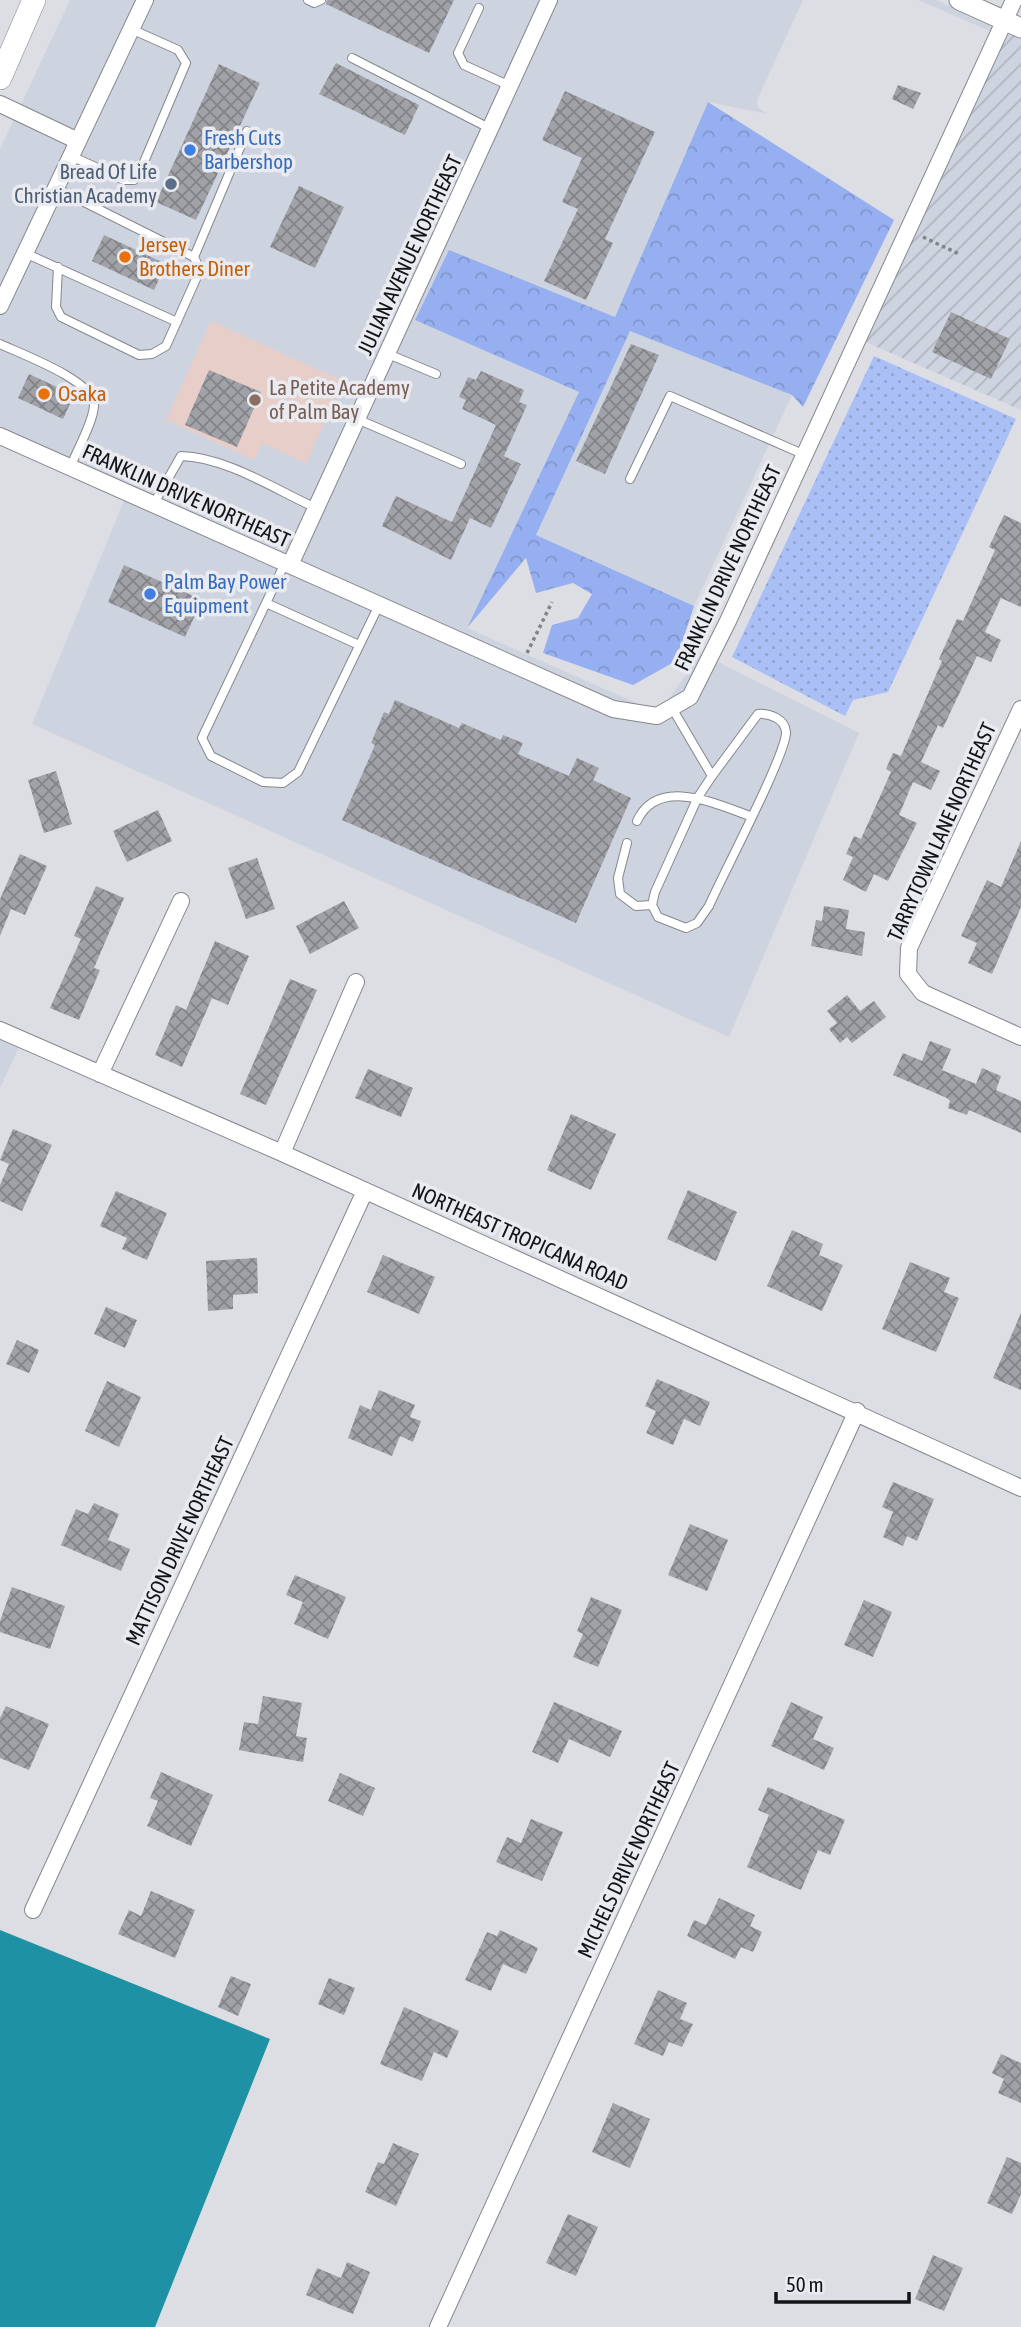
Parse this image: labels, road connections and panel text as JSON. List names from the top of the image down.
{
  "streets": {
    "street": [
      "JULIAN AVENUE NORTHEAST",
      "FRANKLIN DRIVE NORTHEAST",
      "TARRYTOWN LANE NORTHEAST",
      "NORTHEAST TROPICANA ROAD",
      "MATTISON DRIVE NORTHEAST",
      "MICHELS DRIVE NORTHEAST"
    ]
  },
  "crossings": [
    ["JULIAN AVENUE NORTHEAST", "FRANKLIN DRIVE NORTHEAST"],
    ["NORTHEAST TROPICANA ROAD", "MATTISON DRIVE NORTHEAST"],
    ["NORTHEAST TROPICANA ROAD", "MICHELS DRIVE NORTHEAST"]
  ],
  "places": [
    "Fresh Cuts Barbershop",
    "Bread Of Life Christian Academy",
    "Jersey Brothers Diner",
    "Osaka",
    "La Petite Academy of Palm Bay",
    "Palm Bay Power Equipment"
  ],
  "scale_bar": "50 m"
}
